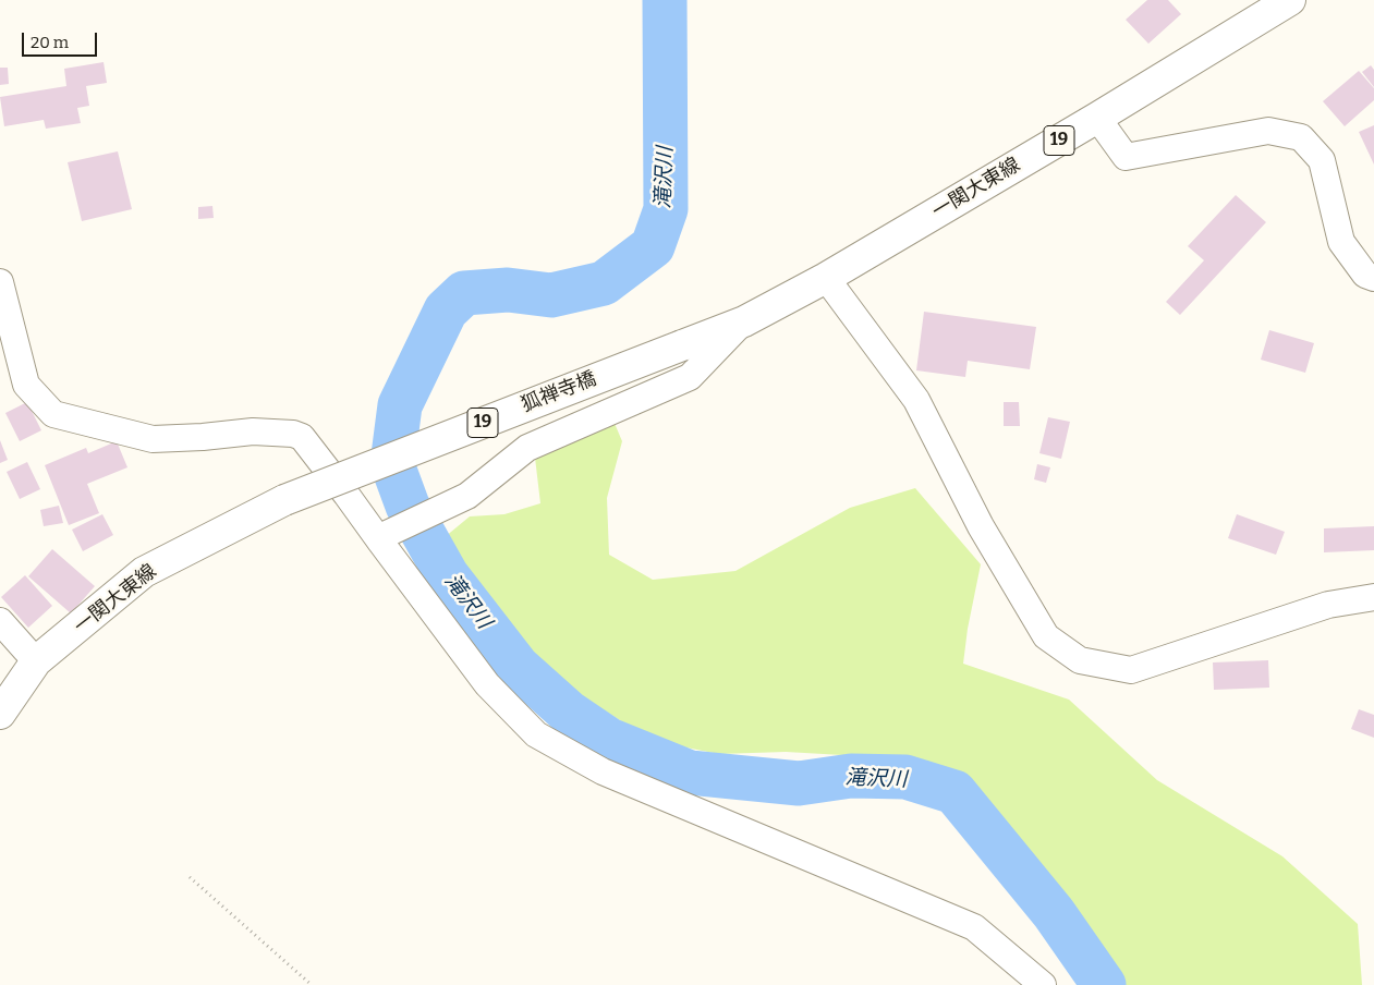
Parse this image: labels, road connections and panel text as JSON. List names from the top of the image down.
{
  "streets": {
    "main road": ["19", "一関大東線", "狐禅寺橋"]
  },
  "crossings": [
    ["一関大東線", "狐禅寺橋"]
  ],
  "water": ["滝沢川"],
  "scale_bar": "20 m"
}
